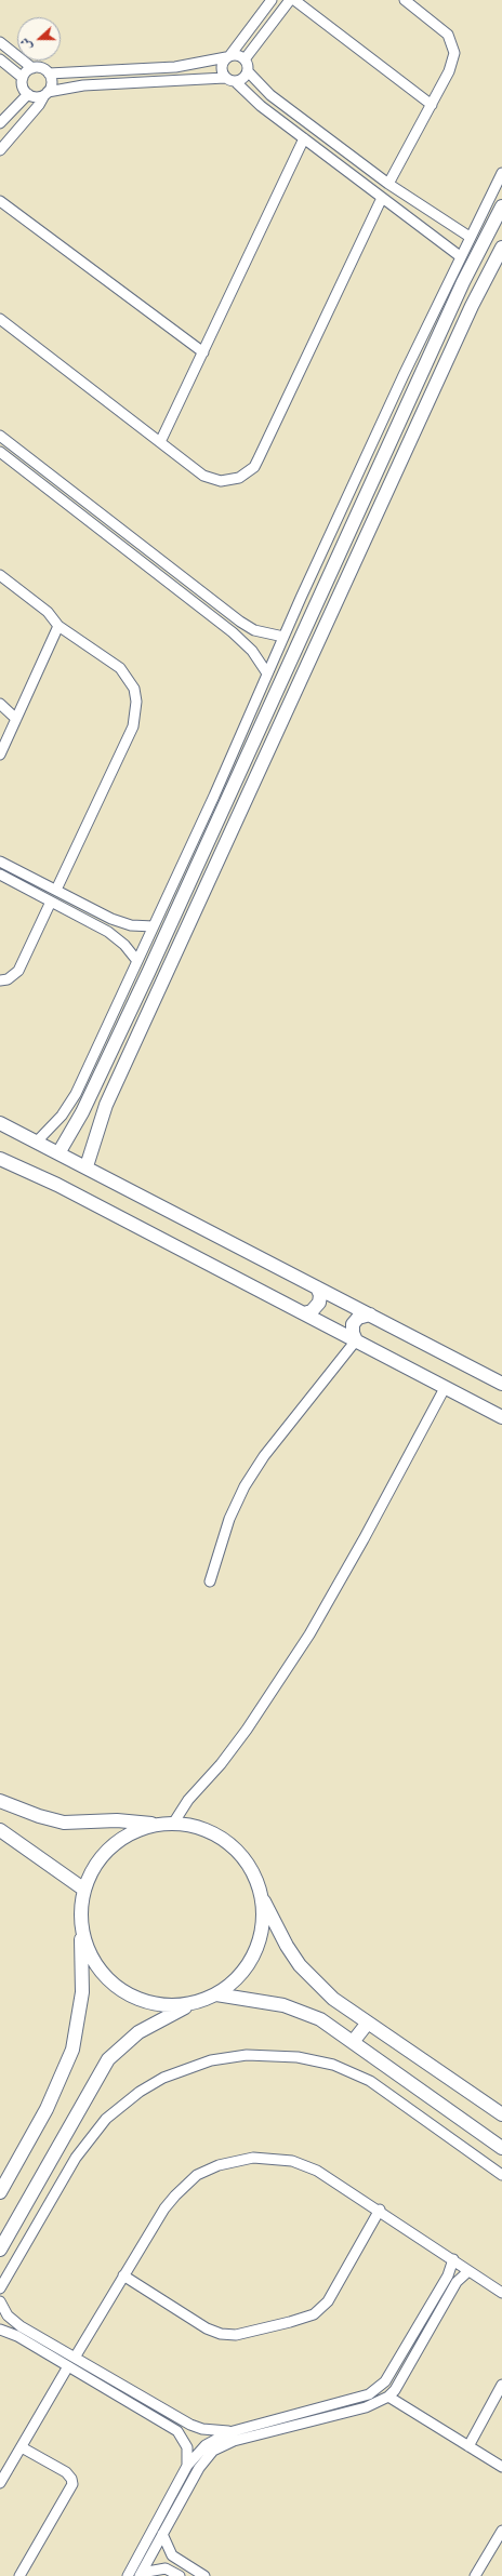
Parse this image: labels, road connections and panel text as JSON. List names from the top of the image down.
{
  "north": "left"
}
